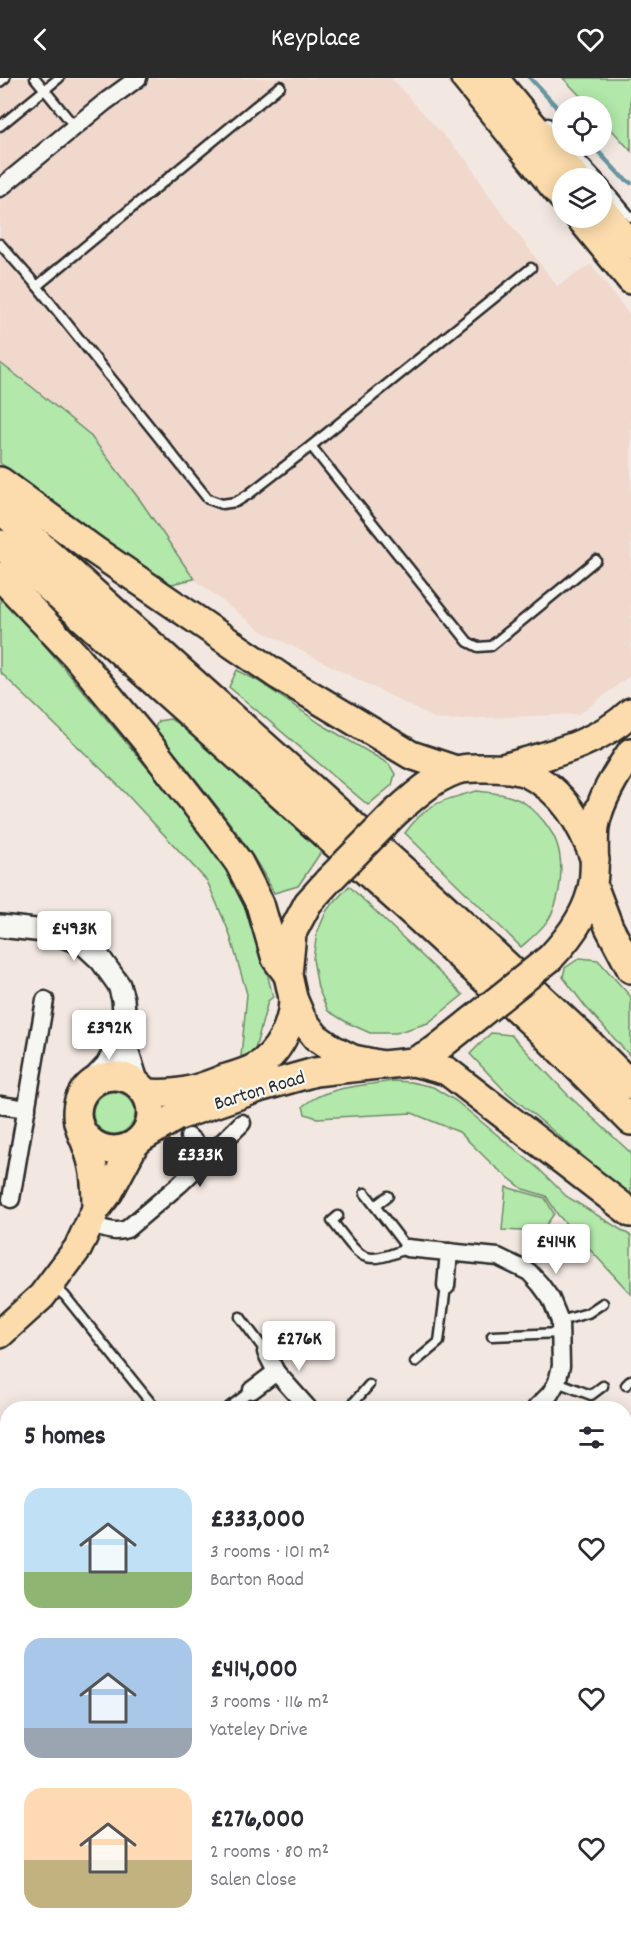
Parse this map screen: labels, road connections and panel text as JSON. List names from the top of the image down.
{
  "streets": {
    "main road": ["Barton Road"]
  },
  "page": {
    "header": "Keyplace",
    "price": [
      "£493K",
      "£392K",
      "£333K",
      "£414K",
      "£276K"
    ],
    "heading": "5 homes",
    "list": [
      {
        "name": "£333,000",
        "note": "3 rooms · 101 m² · Barton Road"
      },
      {
        "name": "£414,000",
        "note": "3 rooms · 116 m² · Yateley Drive"
      },
      {
        "name": "£276,000",
        "note": "2 rooms · 80 m² · Salen Close"
      }
    ]
  }
}
